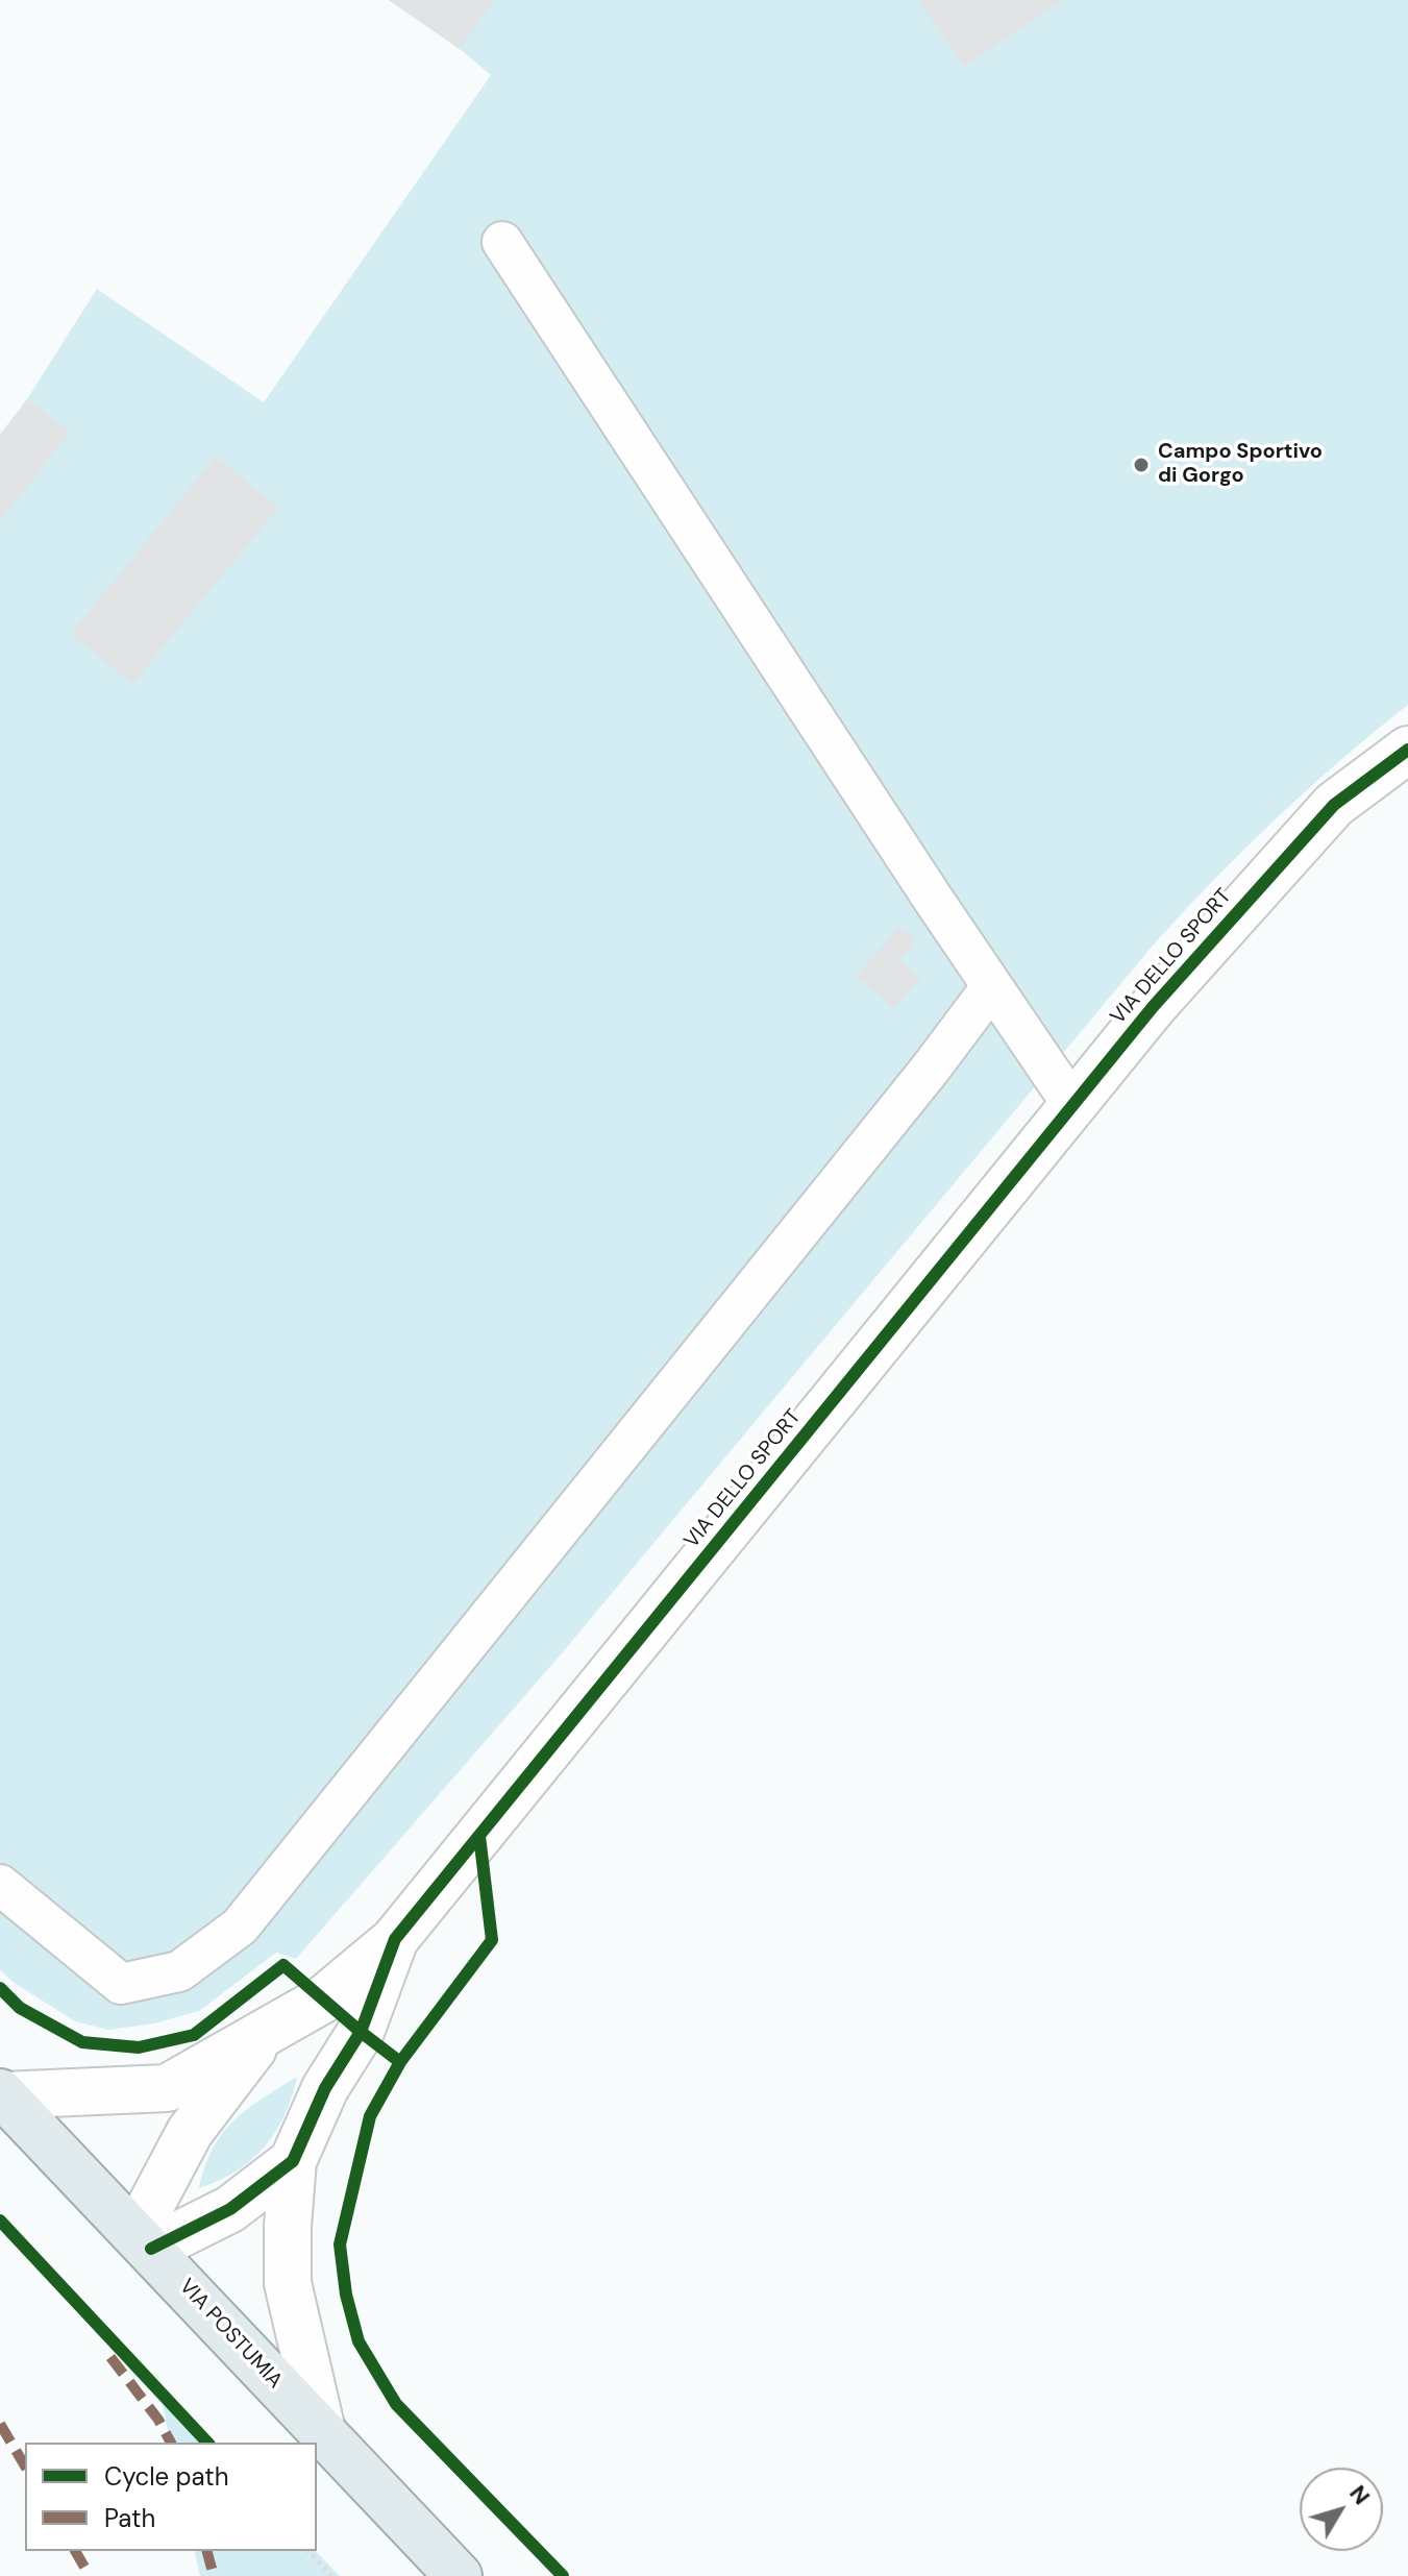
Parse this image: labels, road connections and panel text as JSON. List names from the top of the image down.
{
  "streets": {
    "main road": ["VIA POSTUMIA"],
    "street": ["VIA DELLO SPORT"]
  },
  "crossings": [
    ["VIA DELLO SPORT", "VIA POSTUMIA"]
  ],
  "places": ["Campo Sportivo di Gorgo"],
  "legend": ["Cycle path", "Path"],
  "north": "top right"
}
